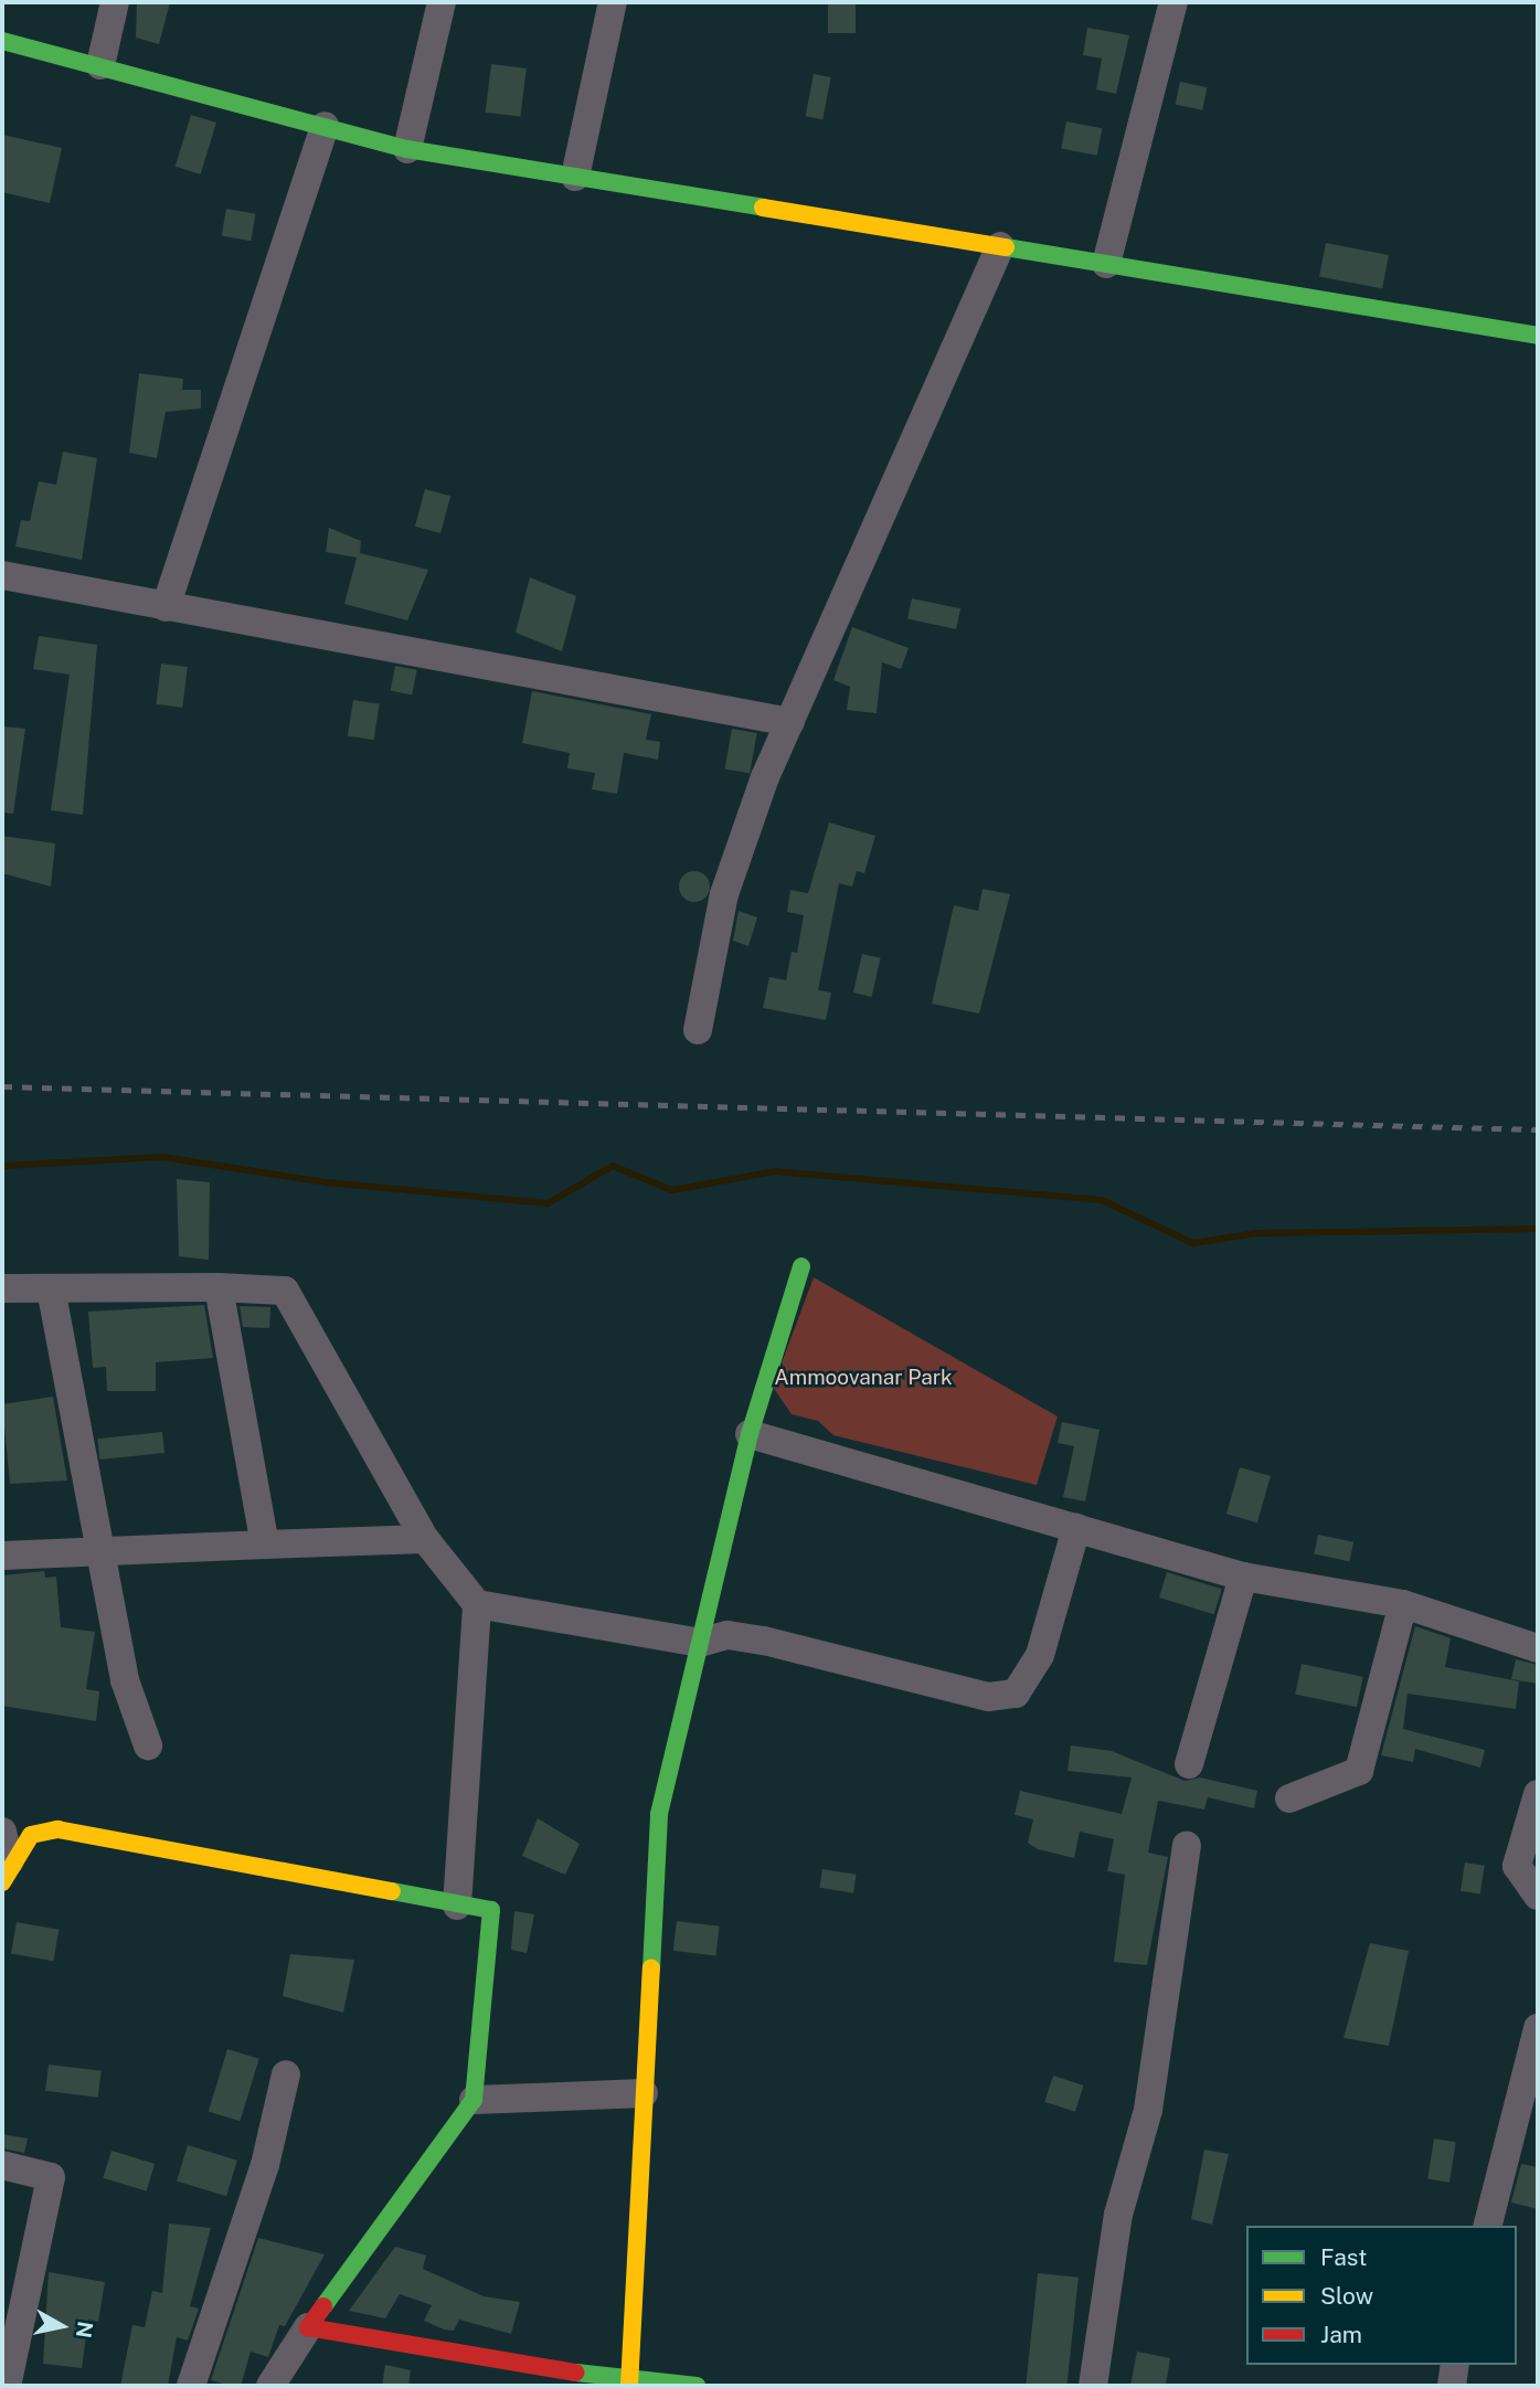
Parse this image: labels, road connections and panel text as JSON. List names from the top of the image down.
{
  "parks": ["Ammoovanar Park"],
  "legend": ["Fast", "Slow", "Jam"],
  "north": "right"
}
